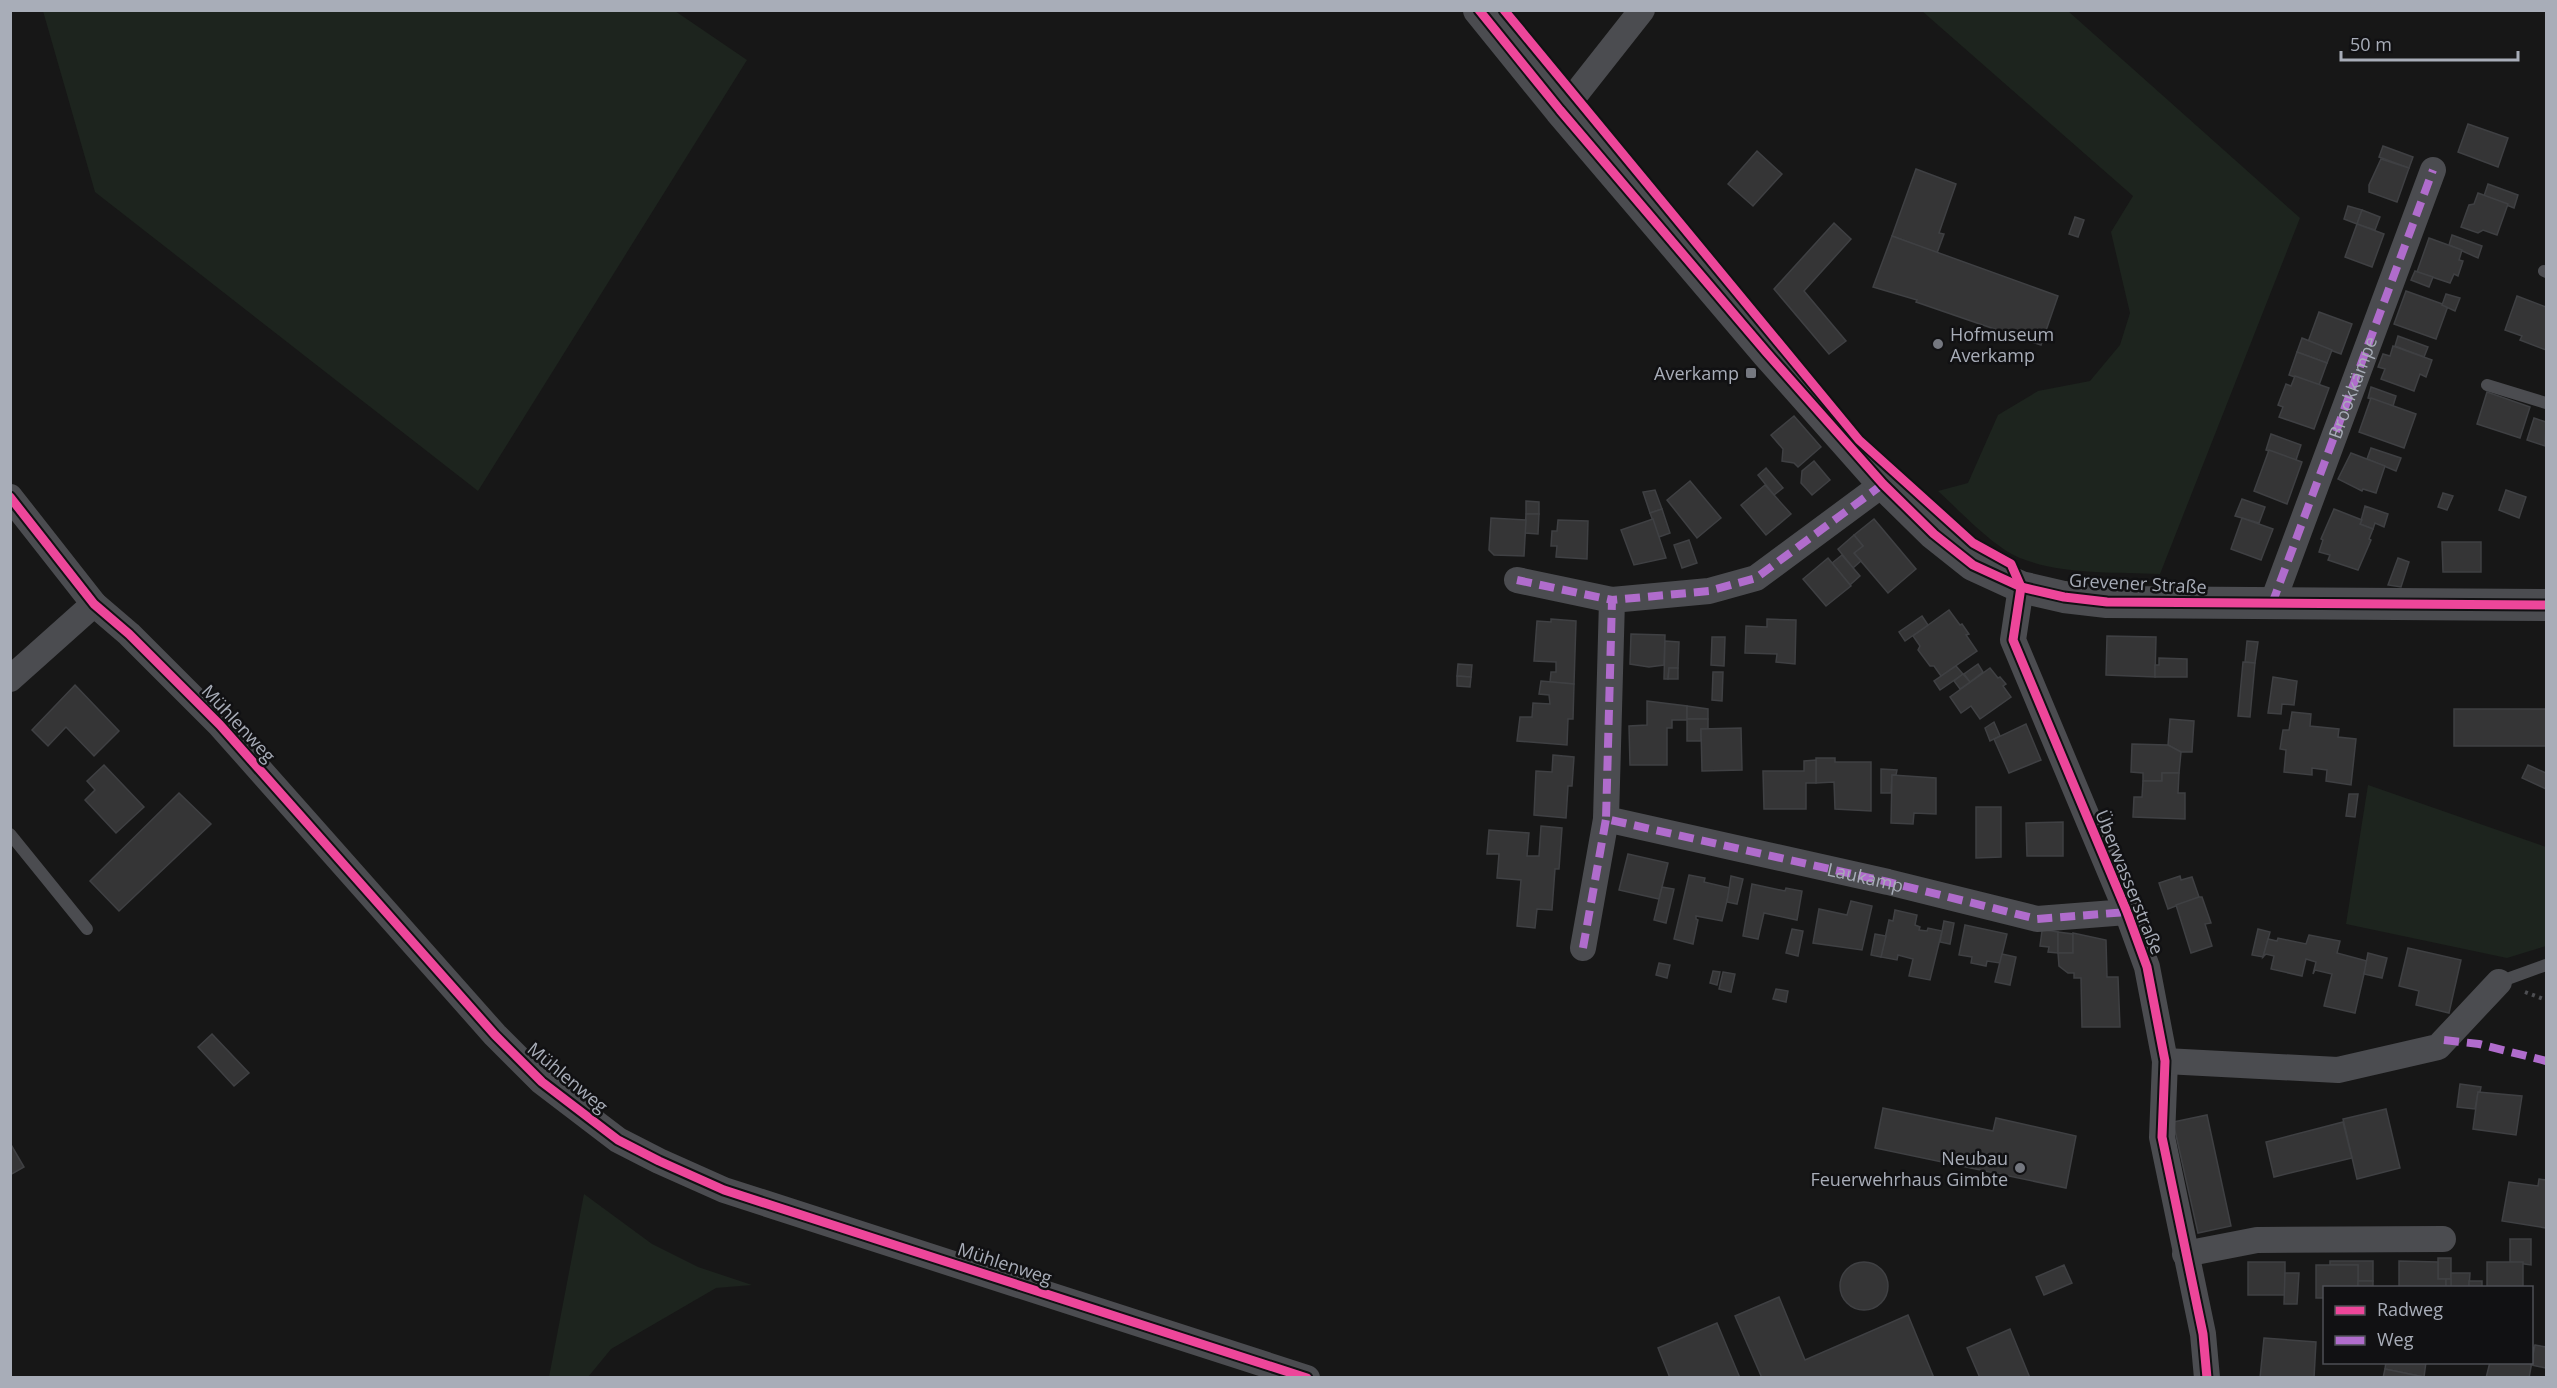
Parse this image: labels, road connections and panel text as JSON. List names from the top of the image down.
{
  "streets": {
    "street": [
      "Brookkämpe",
      "Grevener Straße",
      "Mühlenweg",
      "Laukamp",
      "Überwasserstraße"
    ]
  },
  "crossings": [
    ["Brookkämpe", "Grevener Straße"],
    ["Grevener Straße", "Überwasserstraße"],
    ["Laukamp", "Überwasserstraße"]
  ],
  "places": {
    "other": ["Hofmuseum Averkamp", "Neubau Feuerwehrhaus Gimbte"],
    "transit": ["Averkamp"]
  },
  "legend": ["Radweg", "Weg"],
  "scale_bar": "50 m"
}
